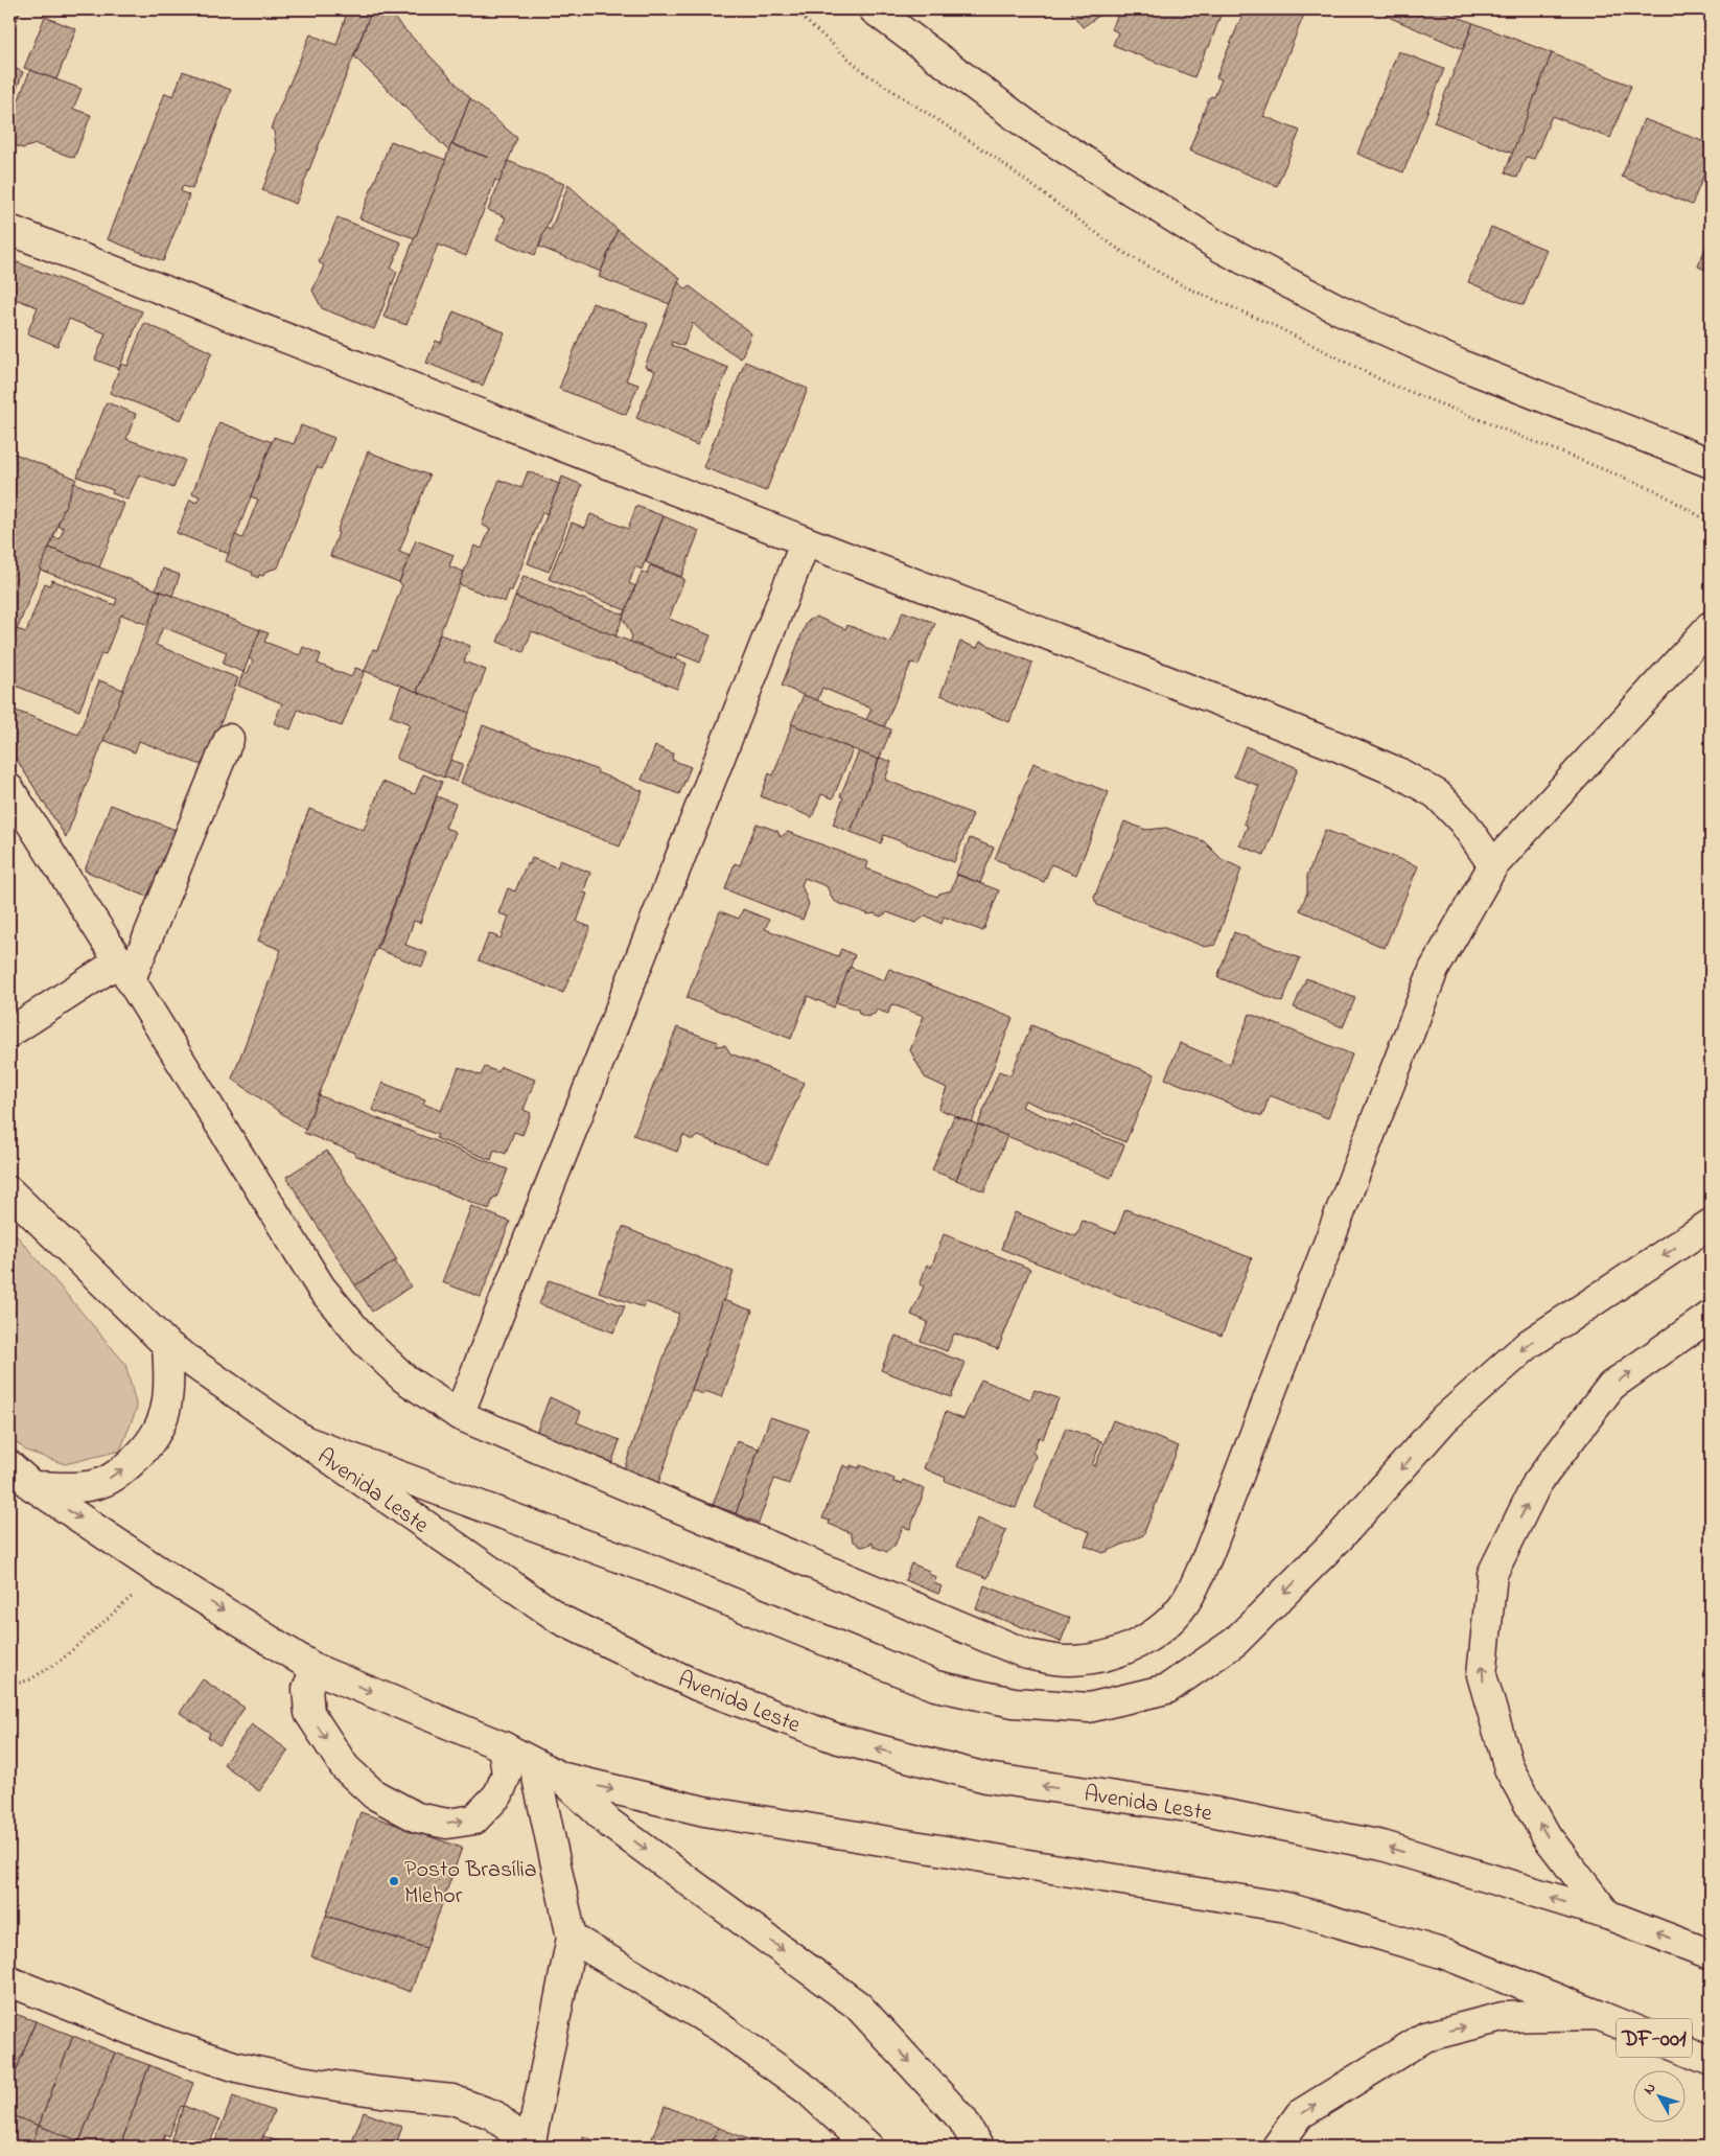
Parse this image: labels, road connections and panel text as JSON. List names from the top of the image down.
{
  "streets": {
    "main road": ["Avenida Leste", "DF-001"]
  },
  "places": ["Posto Brasília Mlehor"],
  "north": "top left"
}
